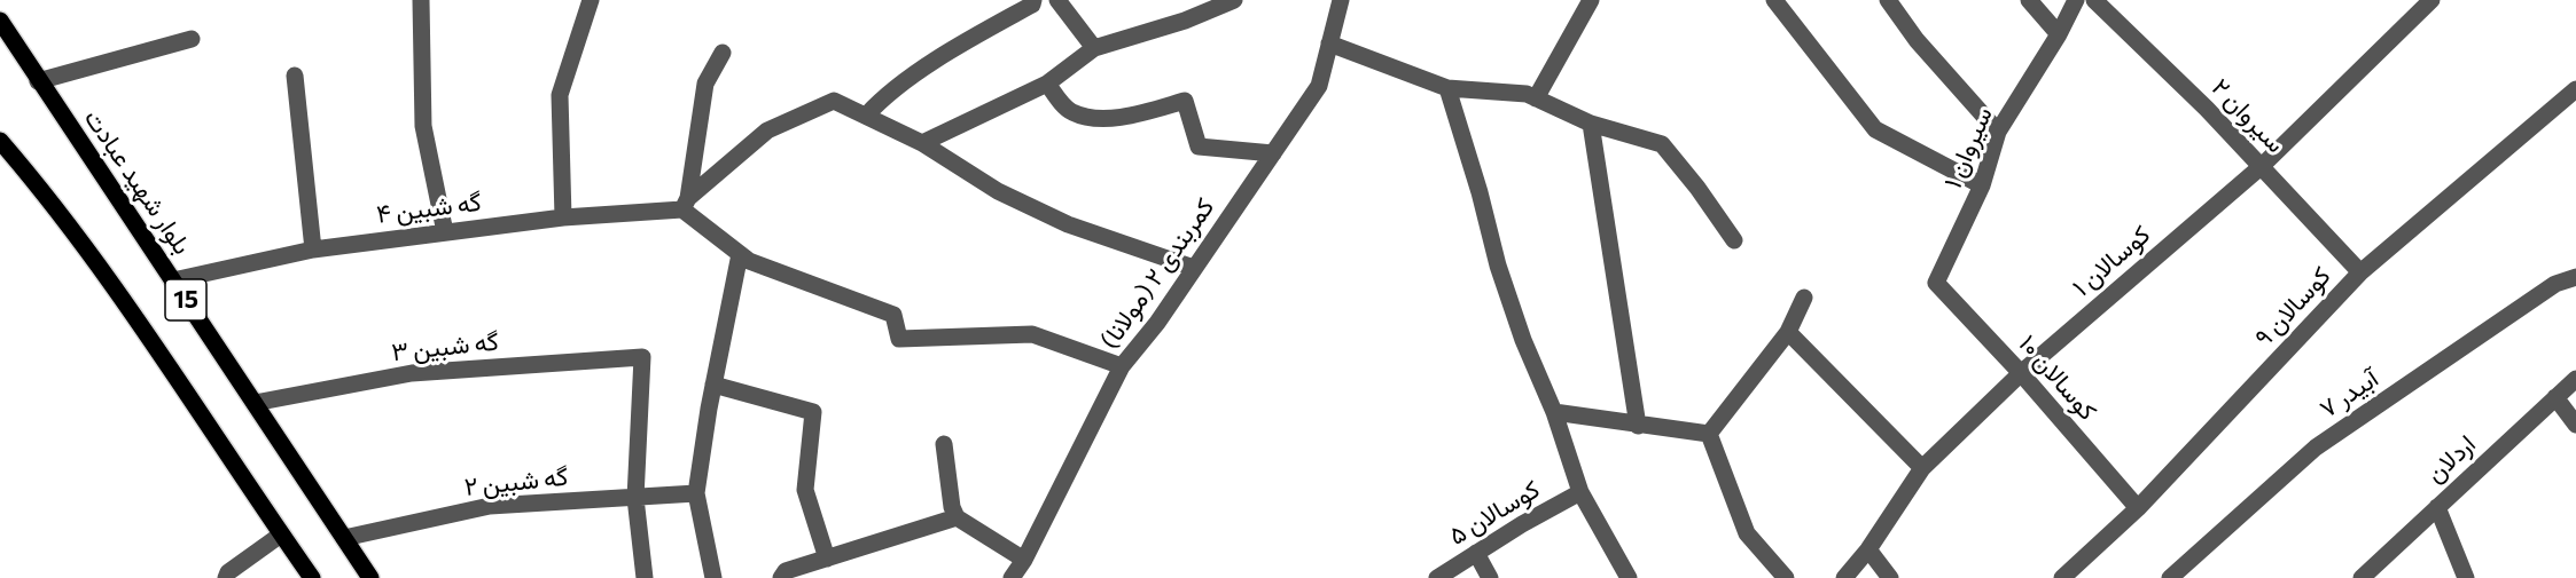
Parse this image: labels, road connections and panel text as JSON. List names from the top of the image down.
{
  "streets": {
    "main road": ["بلوار شهید عبادت", "15"],
    "street": [
      "سیروان ۲",
      "سیروان ۱",
      "گه شبین ۴",
      "کوسالان ۱",
      "کمربندی ۲ (مولانا)",
      "کوسالان ۹",
      "گه شبین ۳",
      "کوسالان ۱۰",
      "آبیدر ۷",
      "اردلان",
      "گه شبین ۲",
      "کوسالان ۵"
    ]
  },
  "crossings": [
    ["سیروان ۲", "کوسالان ۱"],
    ["سیروان ۲", "کوسالان ۹"],
    ["سیروان ۱", "کوسالان ۱۰"],
    ["بلوار شهید عبادت", "گه شبین ۴"],
    ["بلوار شهید عبادت", "گه شبین ۳"],
    ["بلوار شهید عبادت", "گه شبین ۲"],
    ["کوسالان ۱", "کوسالان ۱۰"],
    ["کوسالان ۹", "کوسالان ۱۰"],
    ["گه شبین ۳", "گه شبین ۲"]
  ]
}
